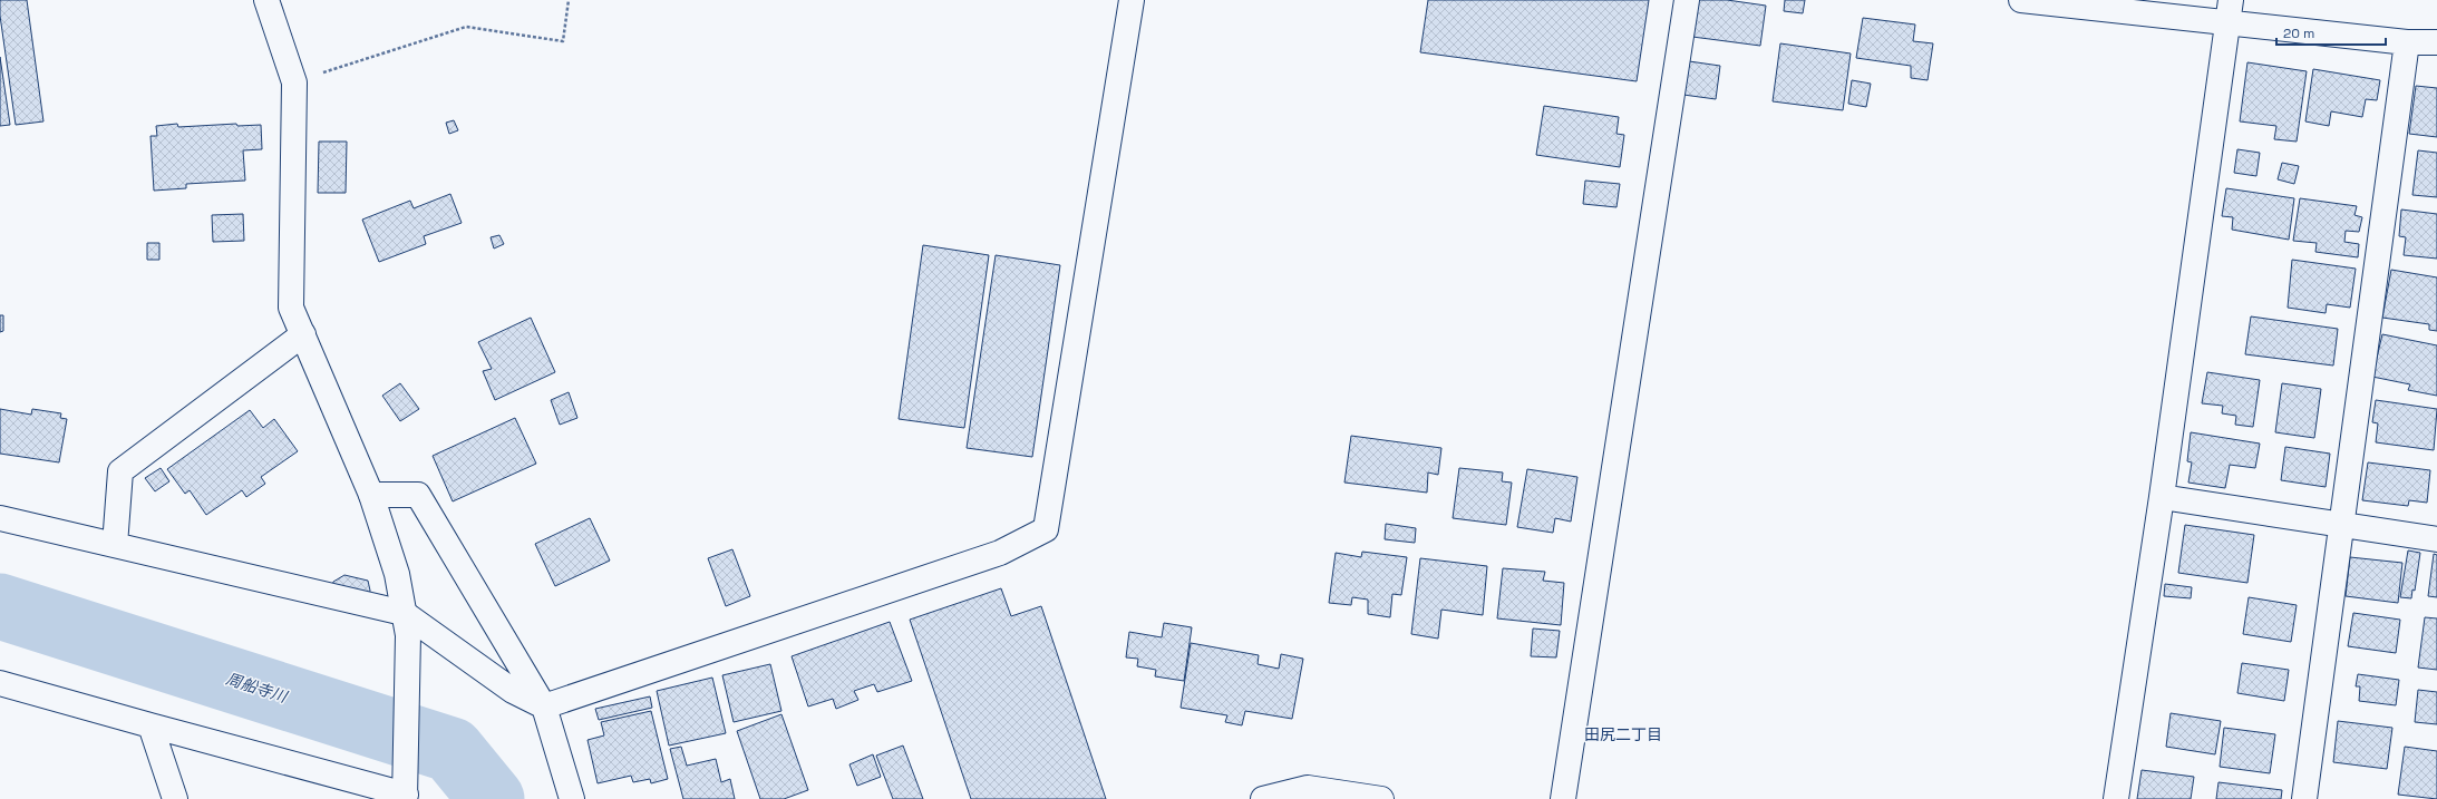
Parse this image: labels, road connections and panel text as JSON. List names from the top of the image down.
{
  "districts": ["田尻二丁目"],
  "water": ["周船寺川"],
  "scale_bar": "20 m"
}
